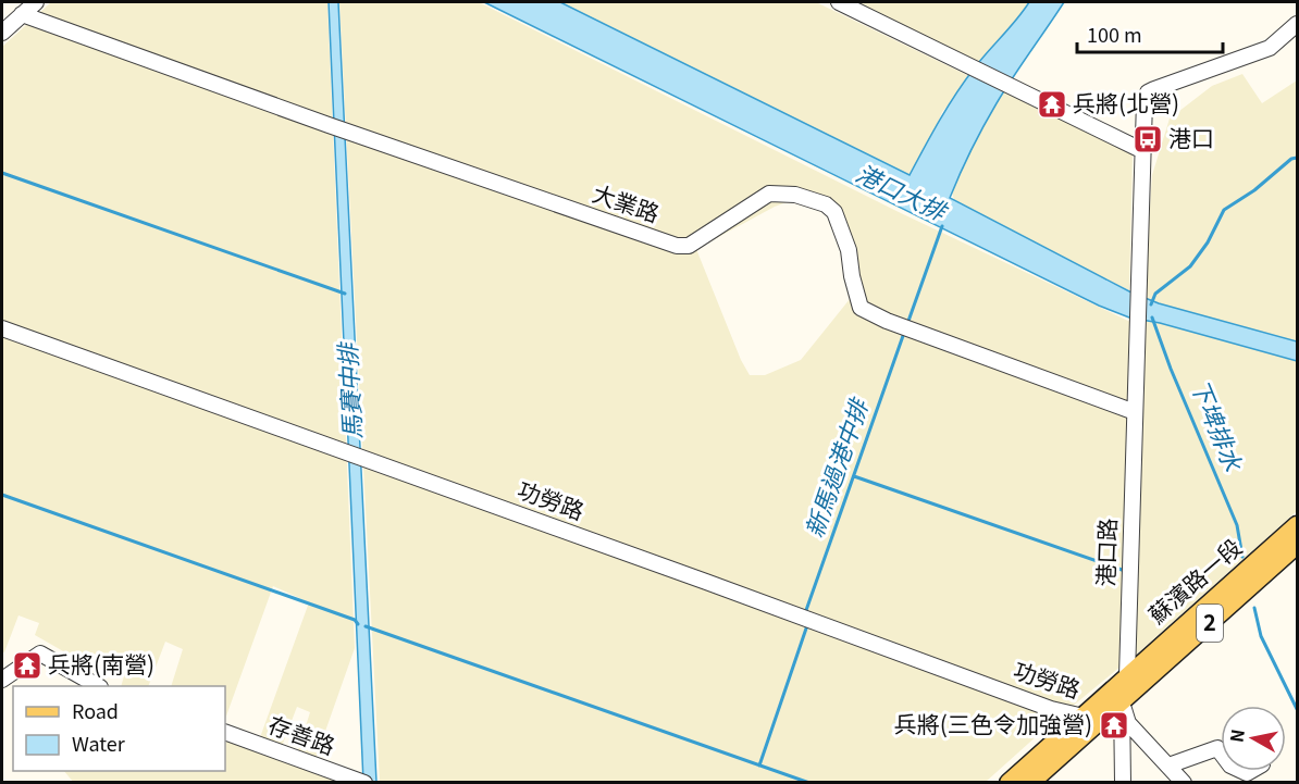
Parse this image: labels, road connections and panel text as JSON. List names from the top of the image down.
{
  "streets": {
    "main road": ["蘇濱路一段", "2"],
    "street": [
      "大業路",
      "功勞路",
      "港口路",
      "存善路"
    ]
  },
  "crossings": [
    ["大業路", "港口路"],
    ["功勞路", "2"],
    ["港口路", "蘇濱路一段"],
    ["港口路", "2"],
    ["蘇濱路一段", "2"]
  ],
  "water": [
    "港口大排",
    "馬賽中排",
    "下埤排水",
    "新馬過港中排"
  ],
  "places": {
    "temple": ["兵將(北營)", "兵將(南營)", "兵將(三色令加強營)"],
    "bus stop": ["港口"]
  },
  "legend": ["Road", "Water"],
  "scale_bar": "100 m",
  "north": "left"
}
